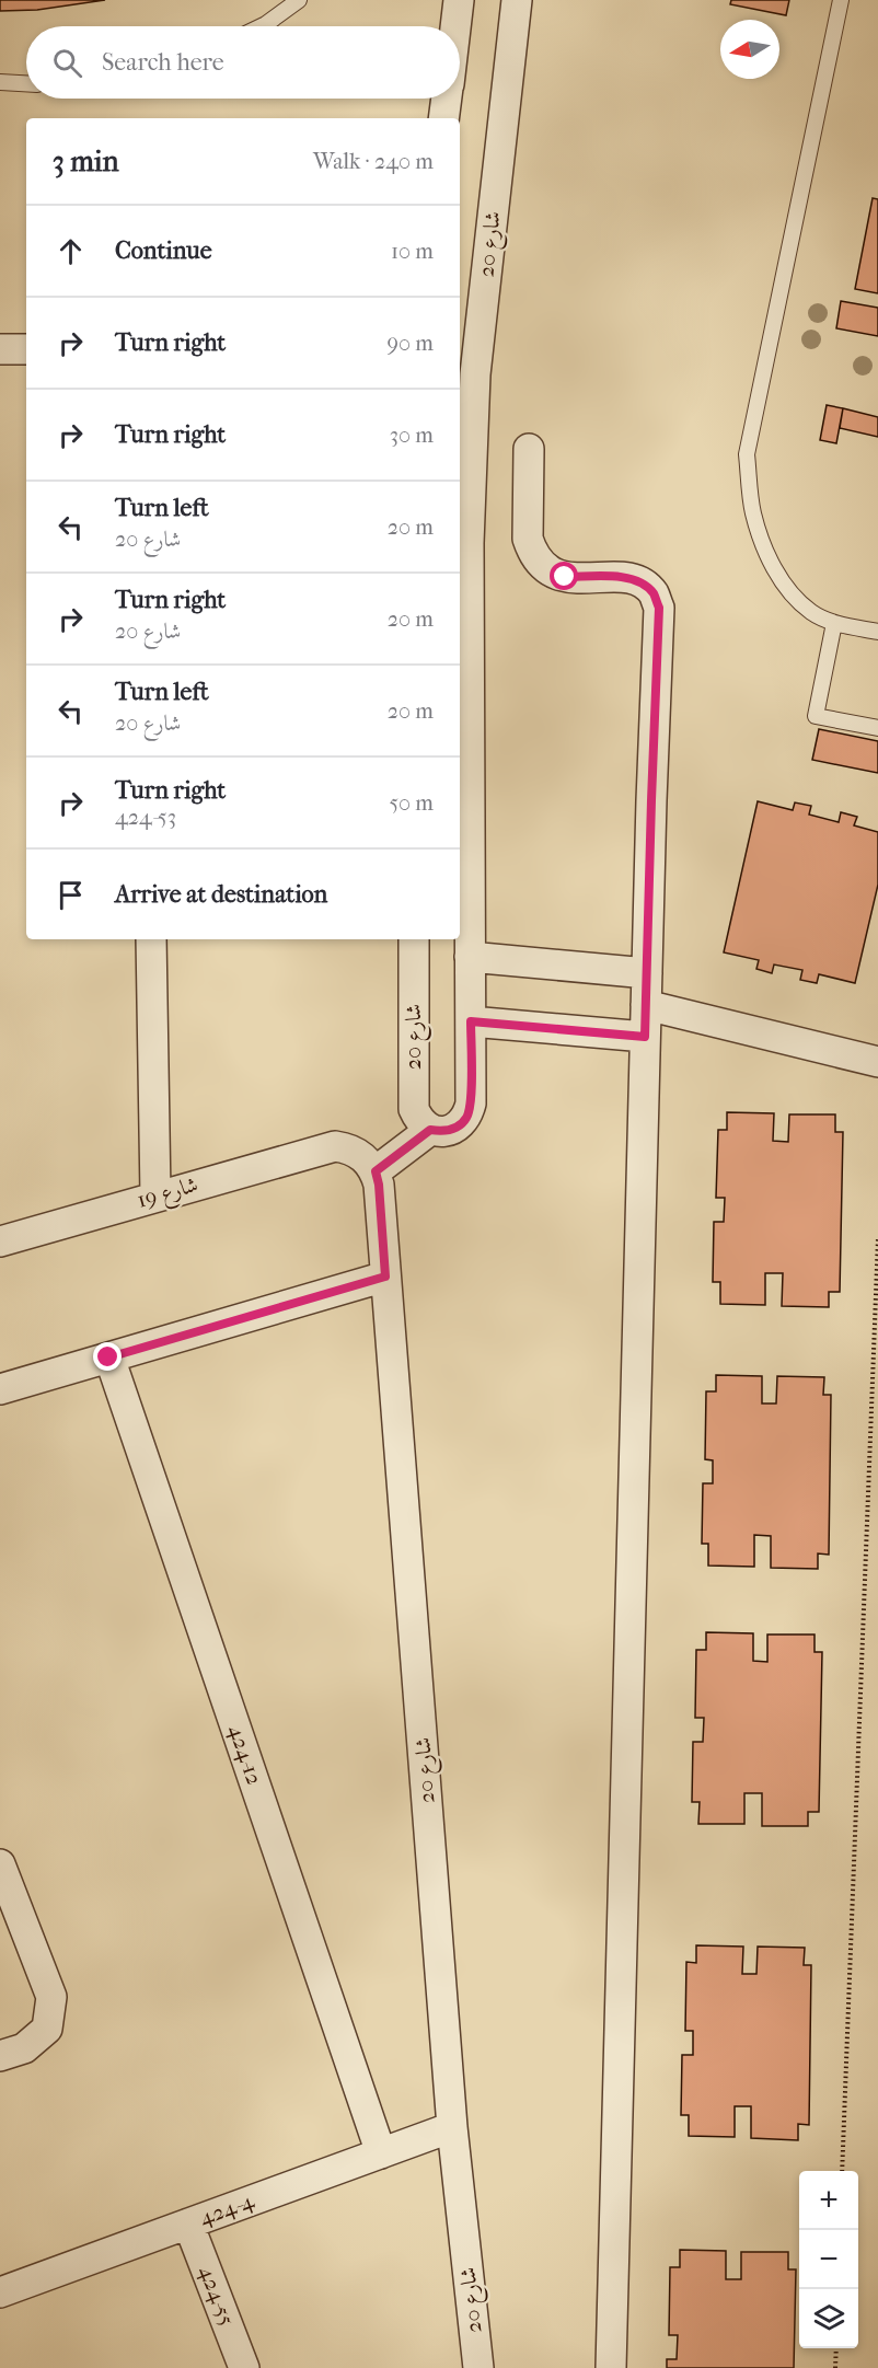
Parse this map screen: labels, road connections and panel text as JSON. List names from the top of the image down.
{
  "streets": {
    "street": [
      "شارع 20",
      "شارع 19",
      "424-12",
      "424-4",
      "424-55"
    ]
  },
  "crossings": [
    ["شارع 20", "شارع 19"],
    ["شارع 20", "424-4"],
    ["424-12", "424-4"],
    ["424-4", "424-55"]
  ],
  "north": "left",
  "page": {
    "search": "Search here",
    "heading": ["3 min", "Walk · 240 m"],
    "list": [
      ["Continue", "10 m"],
      ["Turn right", "90 m"],
      ["Turn right", "30 m"],
      ["Turn left", "شارع 20", "20 m"],
      ["Turn right", "شارع 20", "20 m"],
      ["Turn left", "شارع 20", "20 m"],
      ["Turn right", "424-53", "50 m"],
      "Arrive at destination"
    ],
    "map_buttons": ["+", "−"]
  }
}
